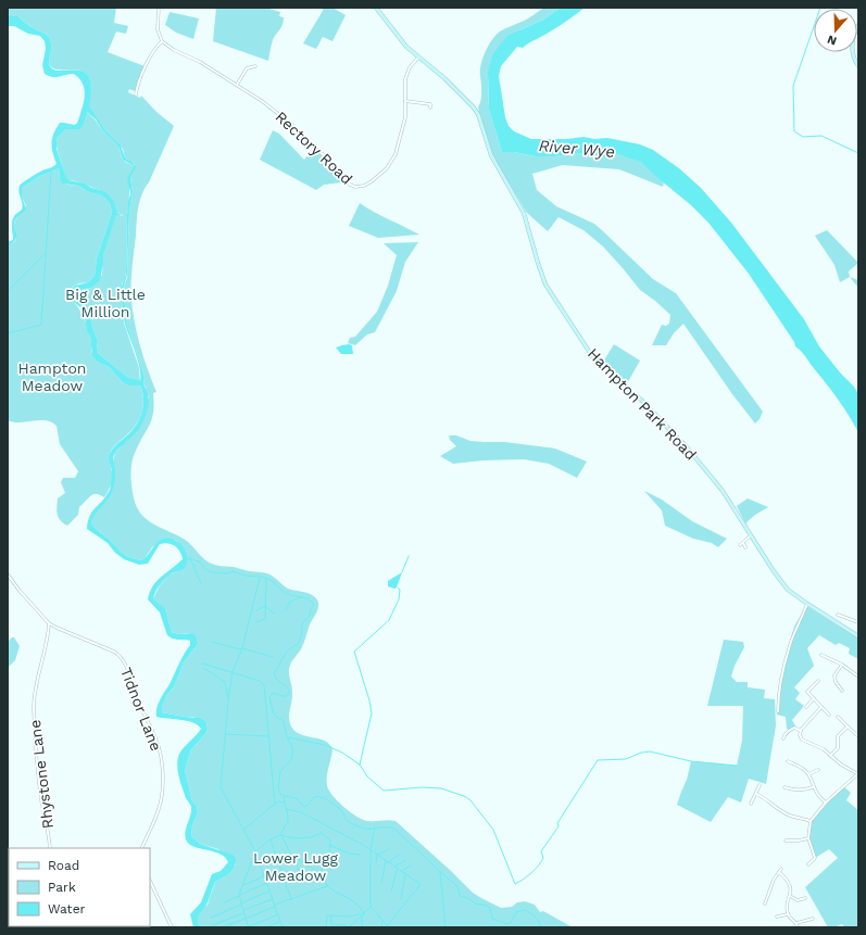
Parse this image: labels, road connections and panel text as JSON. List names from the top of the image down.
{
  "streets": {
    "main road": ["Hampton Park Road"],
    "street": ["Rectory Road", "Tidnor Lane", "Rhystone Lane"]
  },
  "crossings": [
    ["Rectory Road", "Hampton Park Road"],
    ["Tidnor Lane", "Rhystone Lane"]
  ],
  "water": ["River Wye"],
  "parks": ["Big & Little Million", "Hampton Meadow", "Lower Lugg Meadow"],
  "legend": ["Road", "Park", "Water"],
  "north": "bottom"
}
